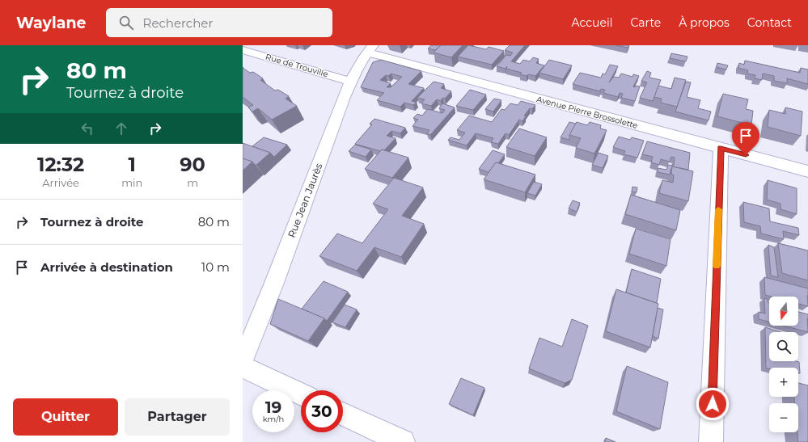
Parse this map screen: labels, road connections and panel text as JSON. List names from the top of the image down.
{
  "streets": {
    "street": ["Rue de Trouville", "Avenue Pierre Brossolette", "Rue Jean Jaurès"]
  },
  "crossings": [
    ["Rue de Trouville", "Rue Jean Jaurès"],
    ["Avenue Pierre Brossolette", "Rue Jean Jaurès"]
  ],
  "north": "bottom",
  "page": {
    "header": "Waylane",
    "search": "Rechercher",
    "nav": [
      "Accueil",
      "Carte",
      "À propos",
      "Contact"
    ],
    "turn": ["80 m", "Tournez à droite"],
    "eta": [
      "12:32",
      "Arrivée",
      "1",
      "min",
      "90",
      "m"
    ],
    "list": [
      {
        "name": "Tournez à droite",
        "value": "80 m"
      },
      {
        "name": "Arrivée à destination",
        "value": "10 m"
      }
    ],
    "map_buttons": ["+", "−"],
    "speed": "19 km/h",
    "limit": "30",
    "buttons": ["Quitter", "Partager"]
  }
}
